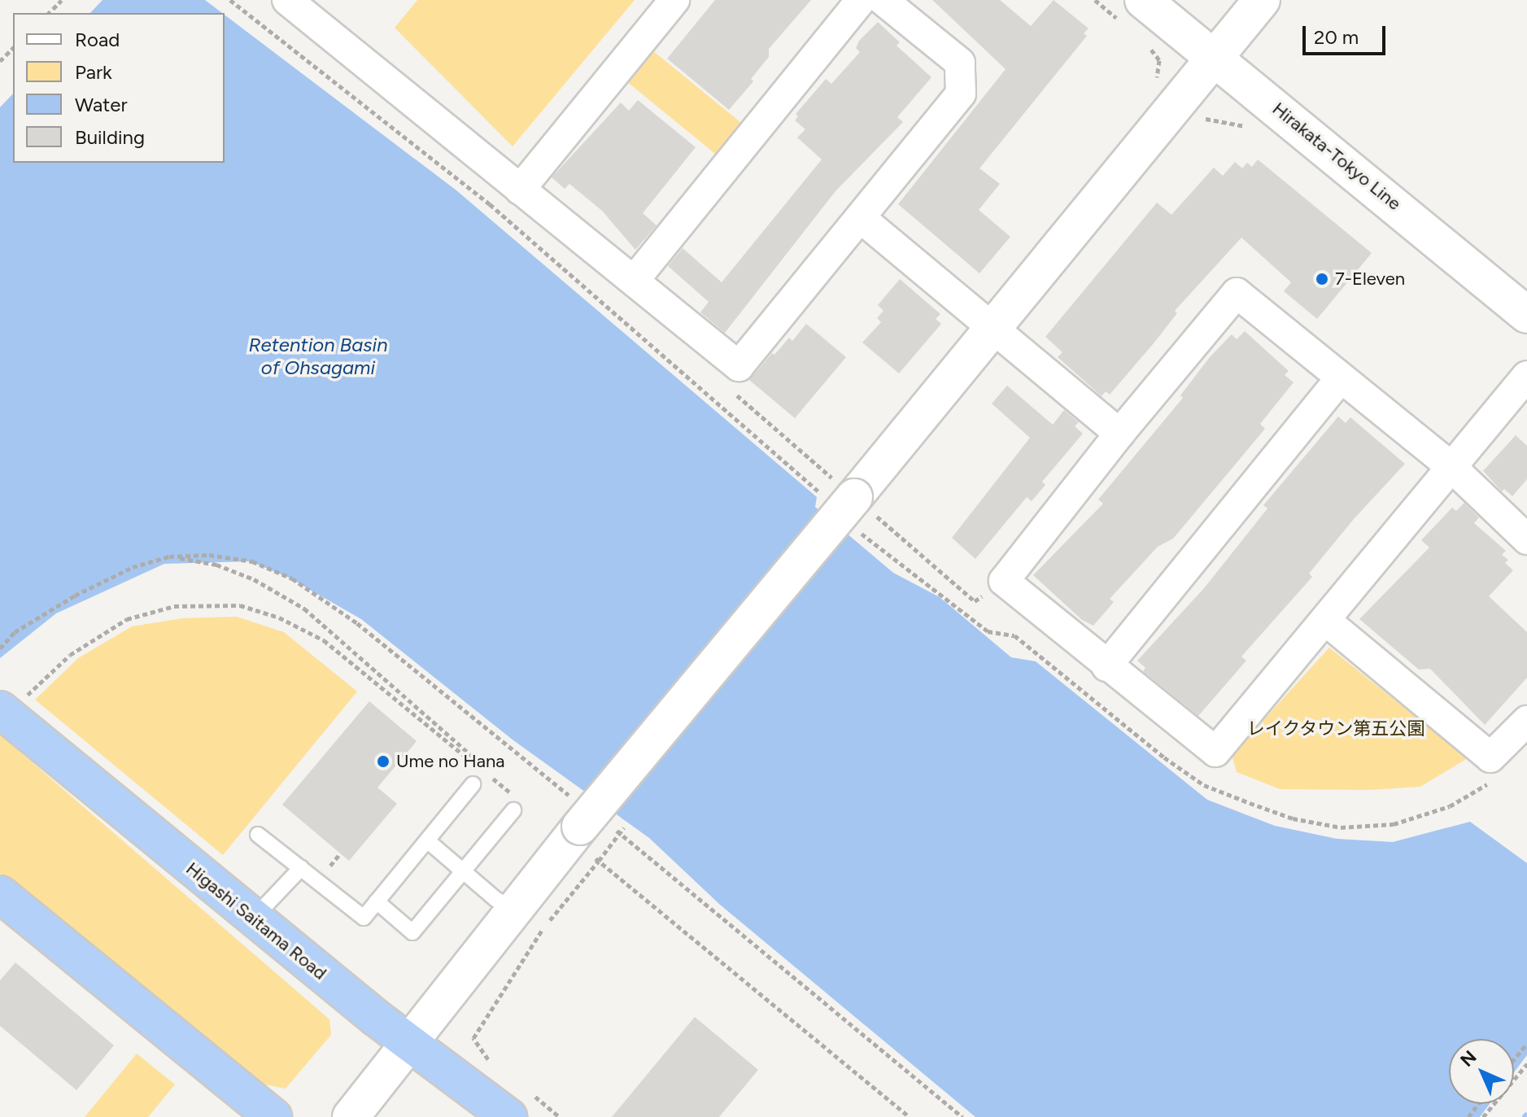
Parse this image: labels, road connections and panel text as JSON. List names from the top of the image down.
{
  "streets": {
    "highway": ["Higashi Saitama Road"],
    "street": ["Hirakata-Tokyo Line"]
  },
  "water": ["Retention Basin of Ohsagami"],
  "parks": ["レイクタウン第五公園"],
  "places": ["7-Eleven", "Ume no Hana"],
  "legend": [
    "Road",
    "Park",
    "Water",
    "Building"
  ],
  "scale_bar": "20 m",
  "north": "top left"
}
